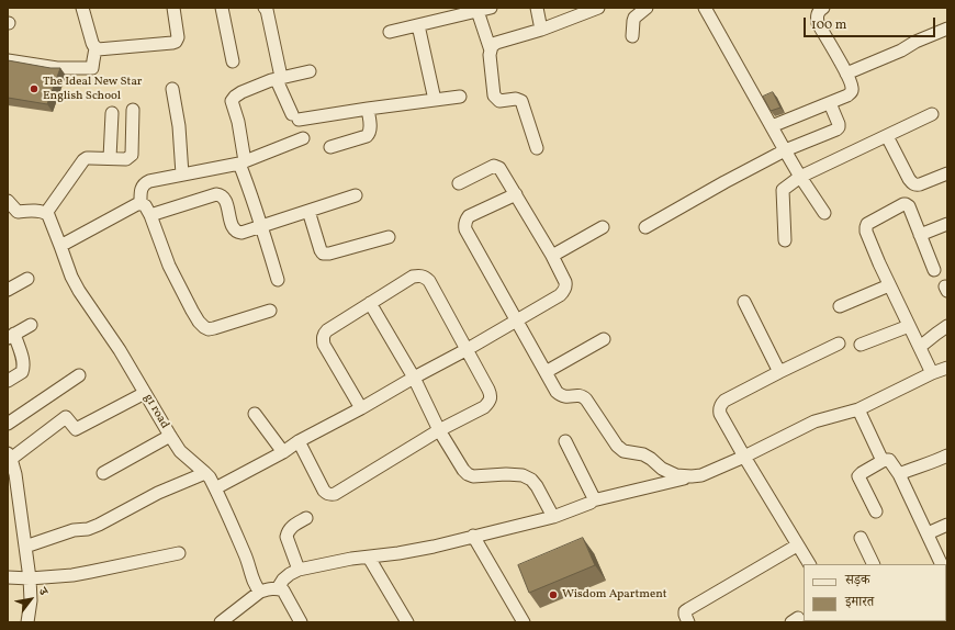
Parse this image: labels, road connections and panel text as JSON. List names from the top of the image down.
{
  "streets": {
    "street": ["g1 road"]
  },
  "places": ["The Ideal New Star English School", "Wisdom Apartment"],
  "legend": ["सड़क", "इमारत"],
  "scale_bar": "100 m",
  "north": "top right"
}
